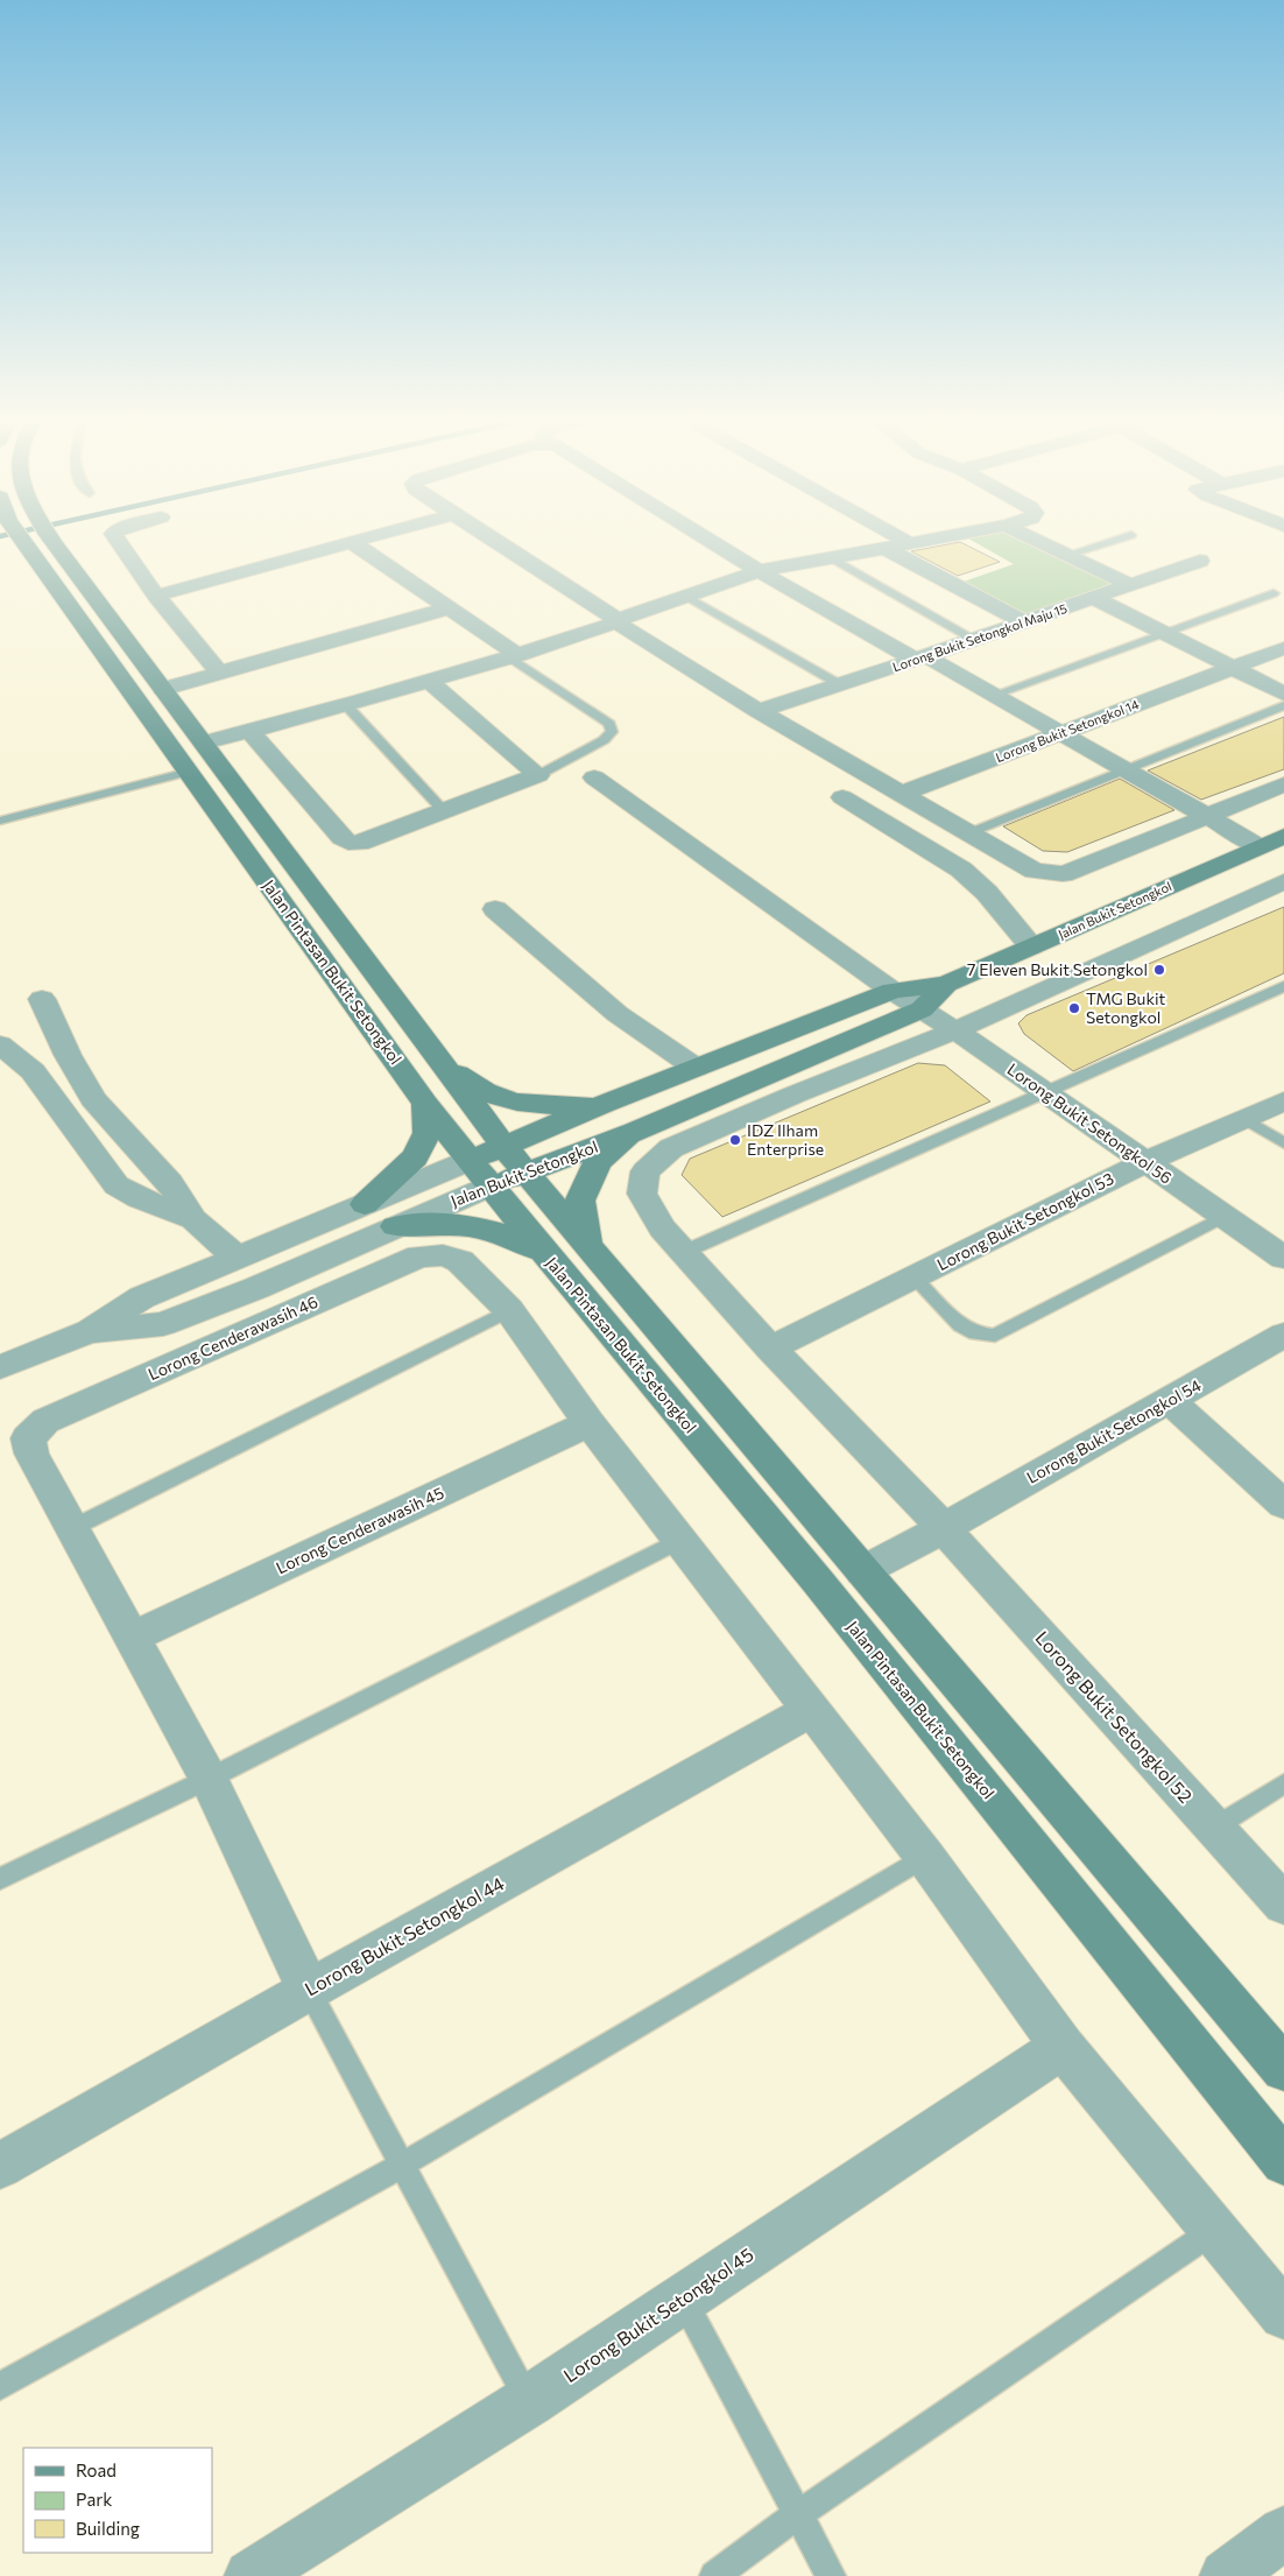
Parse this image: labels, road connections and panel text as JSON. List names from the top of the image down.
{
  "streets": {
    "main road": ["Jalan Bukit Setongkol", "Jalan Pintasan Bukit Setongkol"],
    "street": [
      "Lorong Bukit Setongkol Maju 15",
      "Lorong Bukit Setongkol 14",
      "Lorong Bukit Setongkol 56",
      "Lorong Bukit Setongkol 53",
      "Lorong Cenderawasih 46",
      "Lorong Bukit Setongkol 54",
      "Lorong Cenderawasih 45",
      "Lorong Bukit Setongkol 52",
      "Lorong Bukit Setongkol 44",
      "Lorong Bukit Setongkol 45"
    ]
  },
  "crossings": [
    ["Jalan Bukit Setongkol", "Jalan Pintasan Bukit Setongkol"],
    ["Jalan Bukit Setongkol", "Lorong Bukit Setongkol 56"],
    ["Jalan Pintasan Bukit Setongkol", "Lorong Bukit Setongkol 54"],
    ["Lorong Bukit Setongkol 56", "Lorong Bukit Setongkol 53"],
    ["Lorong Bukit Setongkol 56", "Lorong Bukit Setongkol 52"],
    ["Lorong Bukit Setongkol 53", "Lorong Bukit Setongkol 52"],
    ["Lorong Bukit Setongkol 54", "Lorong Bukit Setongkol 52"]
  ],
  "places": ["7 Eleven Bukit Setongkol", "TMG Bukit Setongkol", "IDZ Ilham Enterprise"],
  "legend": ["Road", "Park", "Building"]
}
